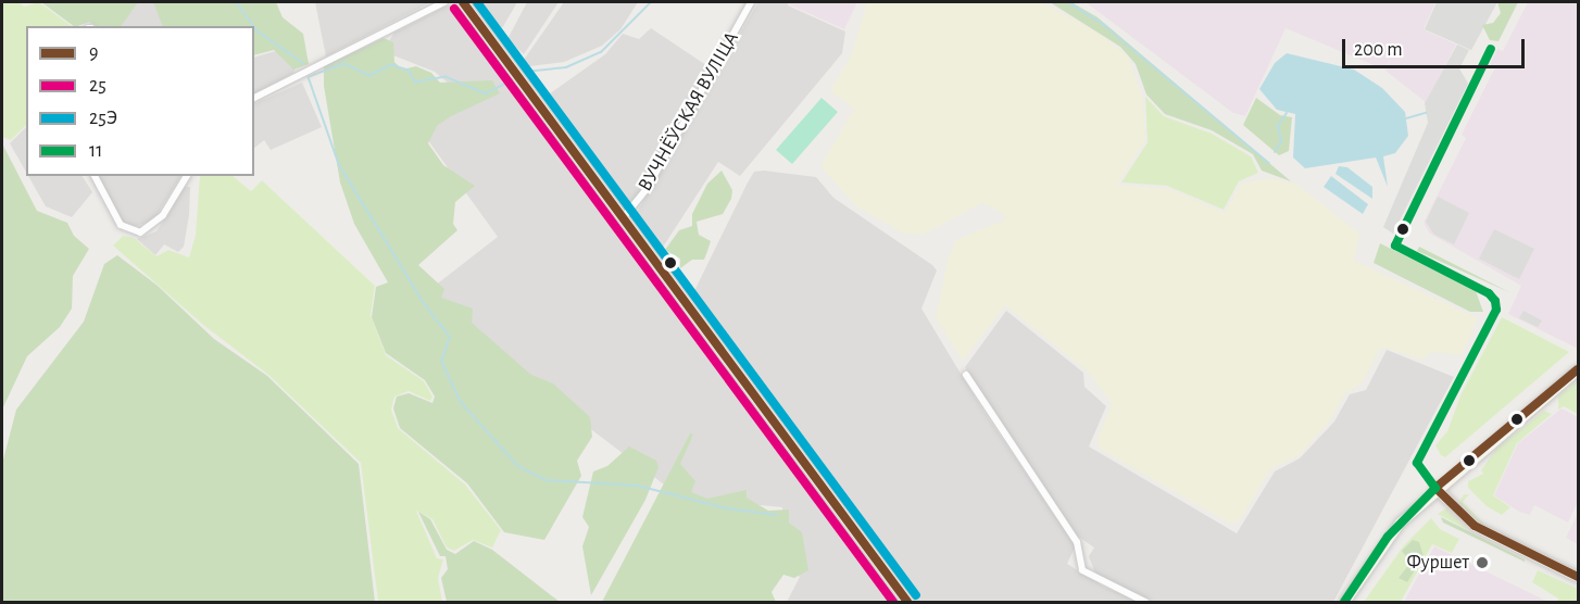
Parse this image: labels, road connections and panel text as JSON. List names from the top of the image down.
{
  "streets": {
    "street": ["ВУЧНЁЎСКАЯ ВУЛІЦА"]
  },
  "places": ["Фуршет"],
  "lines": [
    "transit line 9",
    "transit line 25Э",
    "transit line 25",
    "transit line 11"
  ],
  "legend": [
    "9",
    "25",
    "25Э",
    "11"
  ],
  "scale_bar": "200 m"
}
